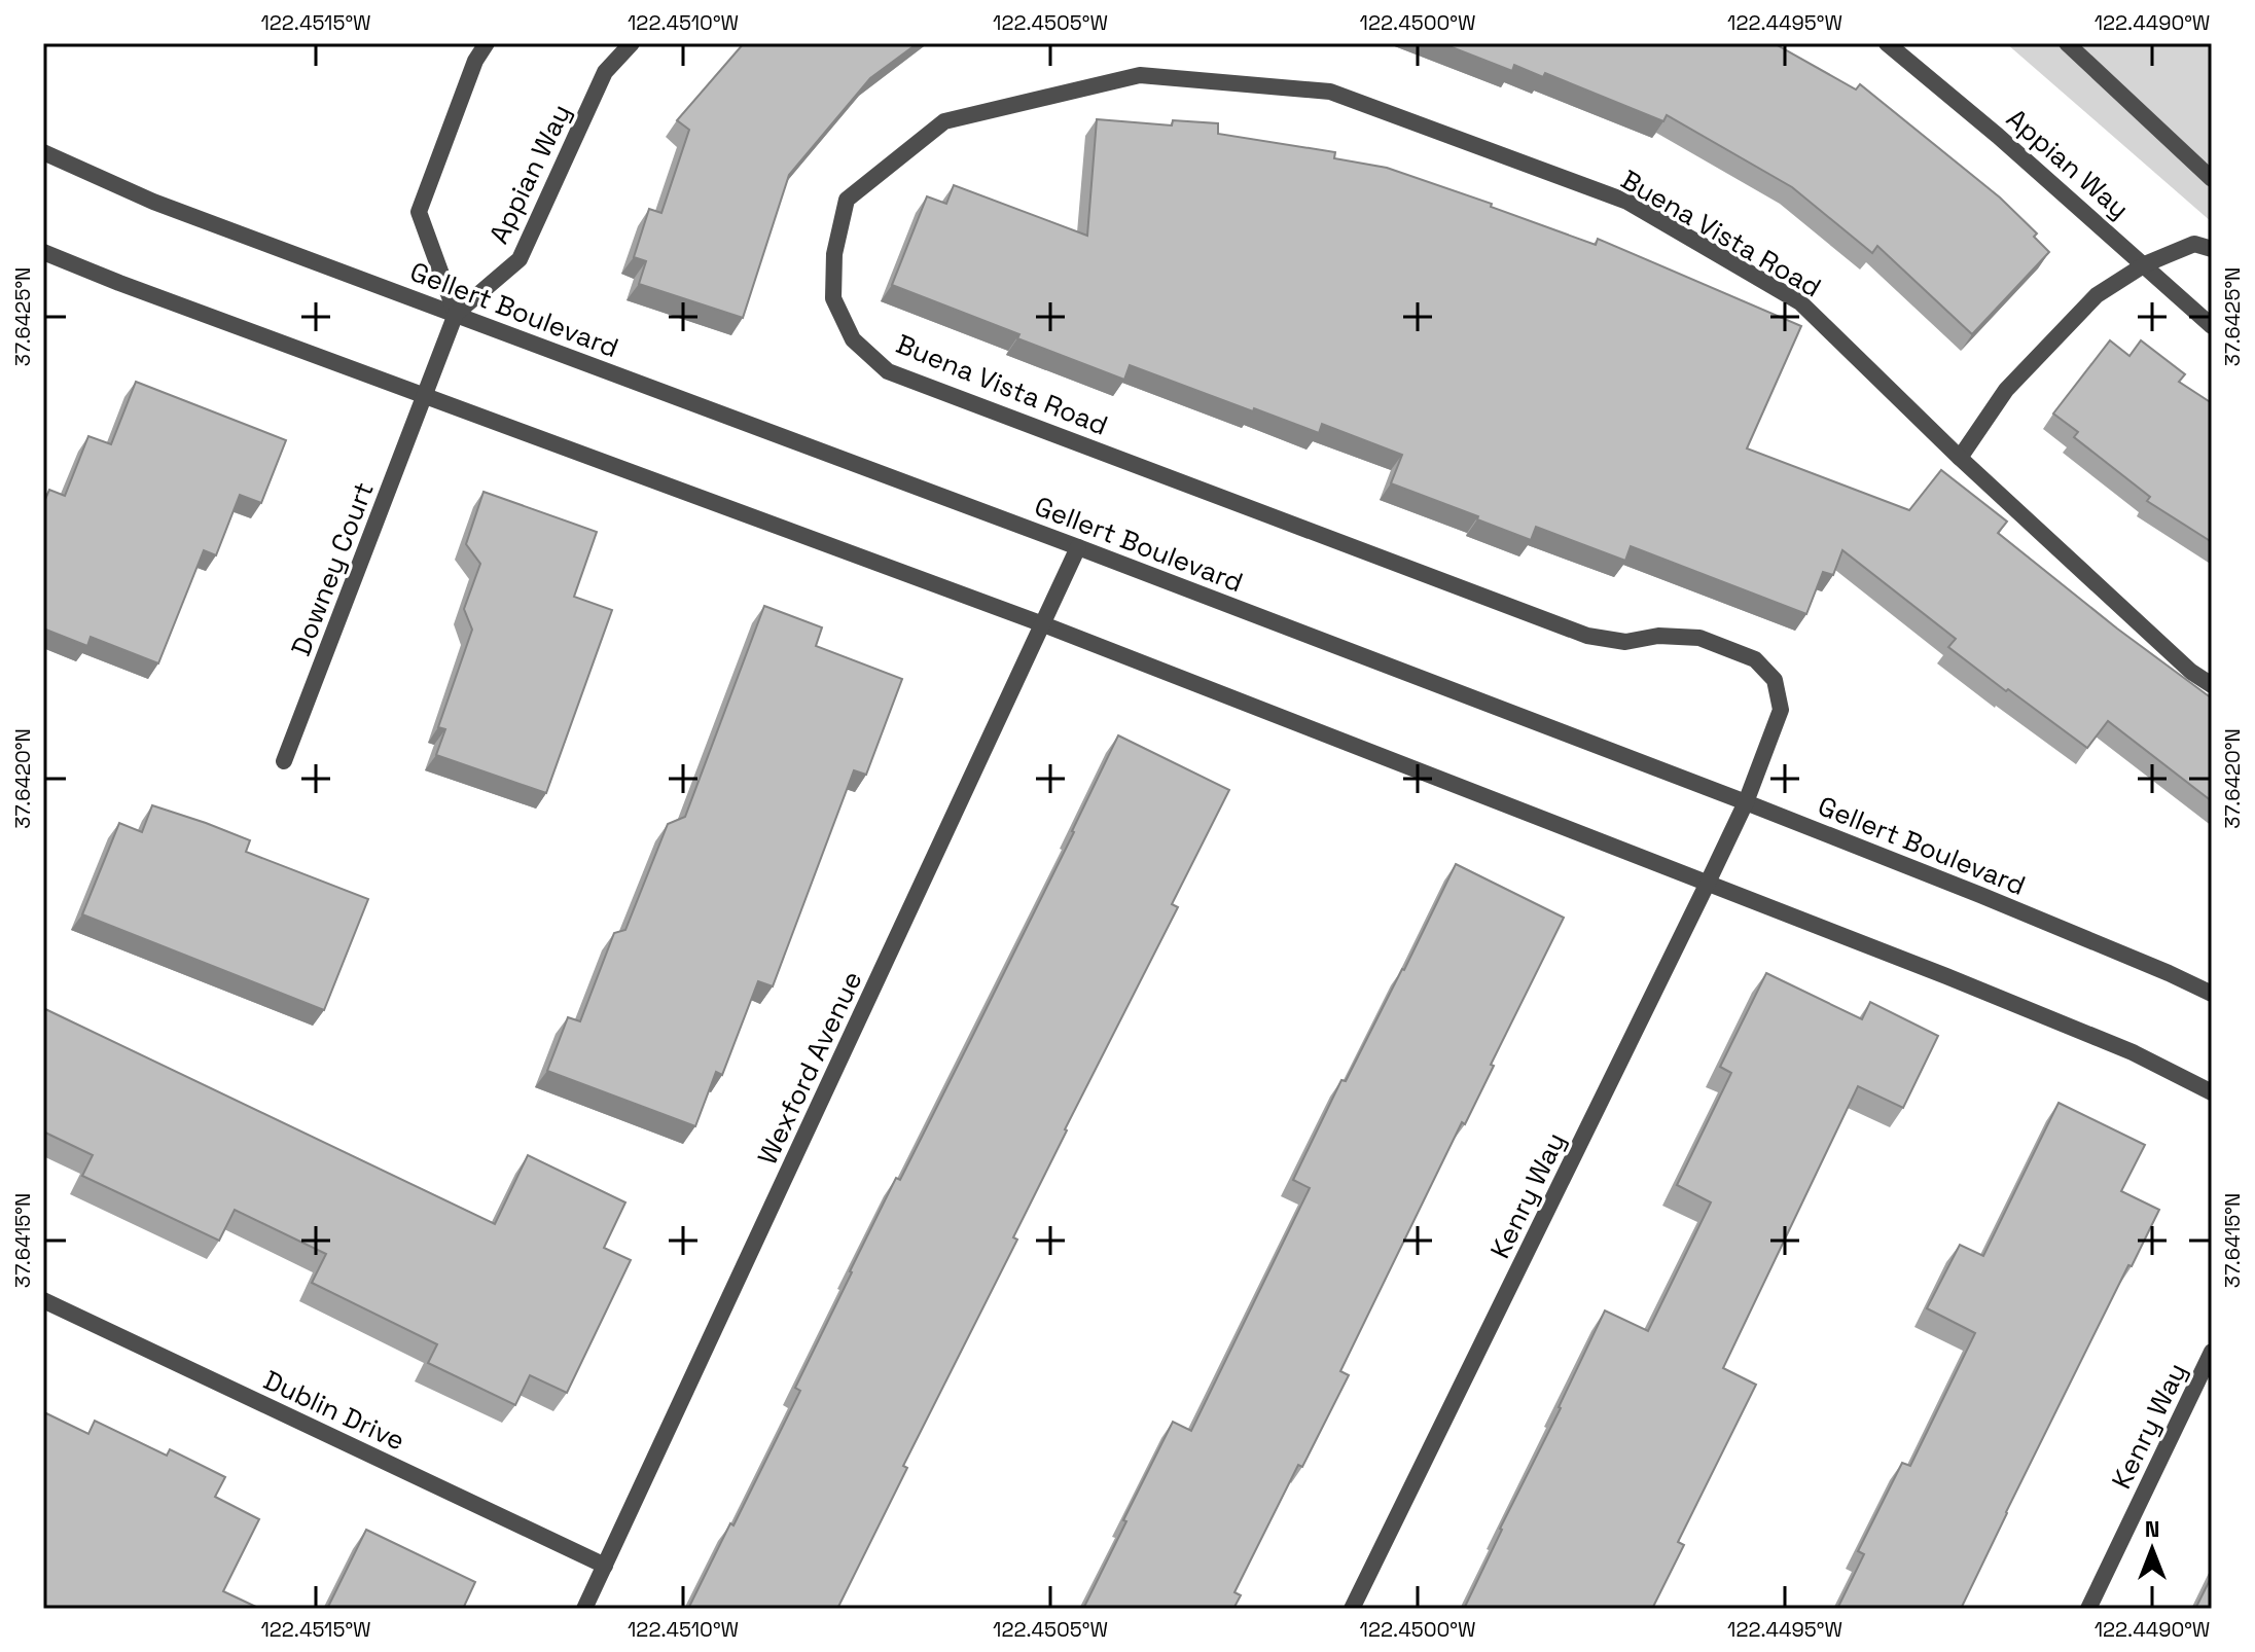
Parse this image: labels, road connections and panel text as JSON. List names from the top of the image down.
{
  "streets": {
    "street": [
      "Appian Way",
      "Buena Vista Road",
      "Gellert Boulevard",
      "Downey Court",
      "Wexford Avenue",
      "Kenry Way",
      "Dublin Drive"
    ]
  },
  "crossings": [
    ["Appian Way", "Gellert Boulevard"],
    ["Appian Way", "Downey Court"],
    ["Buena Vista Road", "Gellert Boulevard"],
    ["Buena Vista Road", "Kenry Way"],
    ["Gellert Boulevard", "Wexford Avenue"],
    ["Gellert Boulevard", "Kenry Way"],
    ["Wexford Avenue", "Dublin Drive"]
  ],
  "north": "top",
  "coordinates": [
    "122.4515°W",
    "122.4510°W",
    "122.4505°W",
    "122.4500°W",
    "122.4495°W",
    "122.4490°W",
    "37.6425°N",
    "37.6420°N",
    "37.6415°N"
  ]
}
